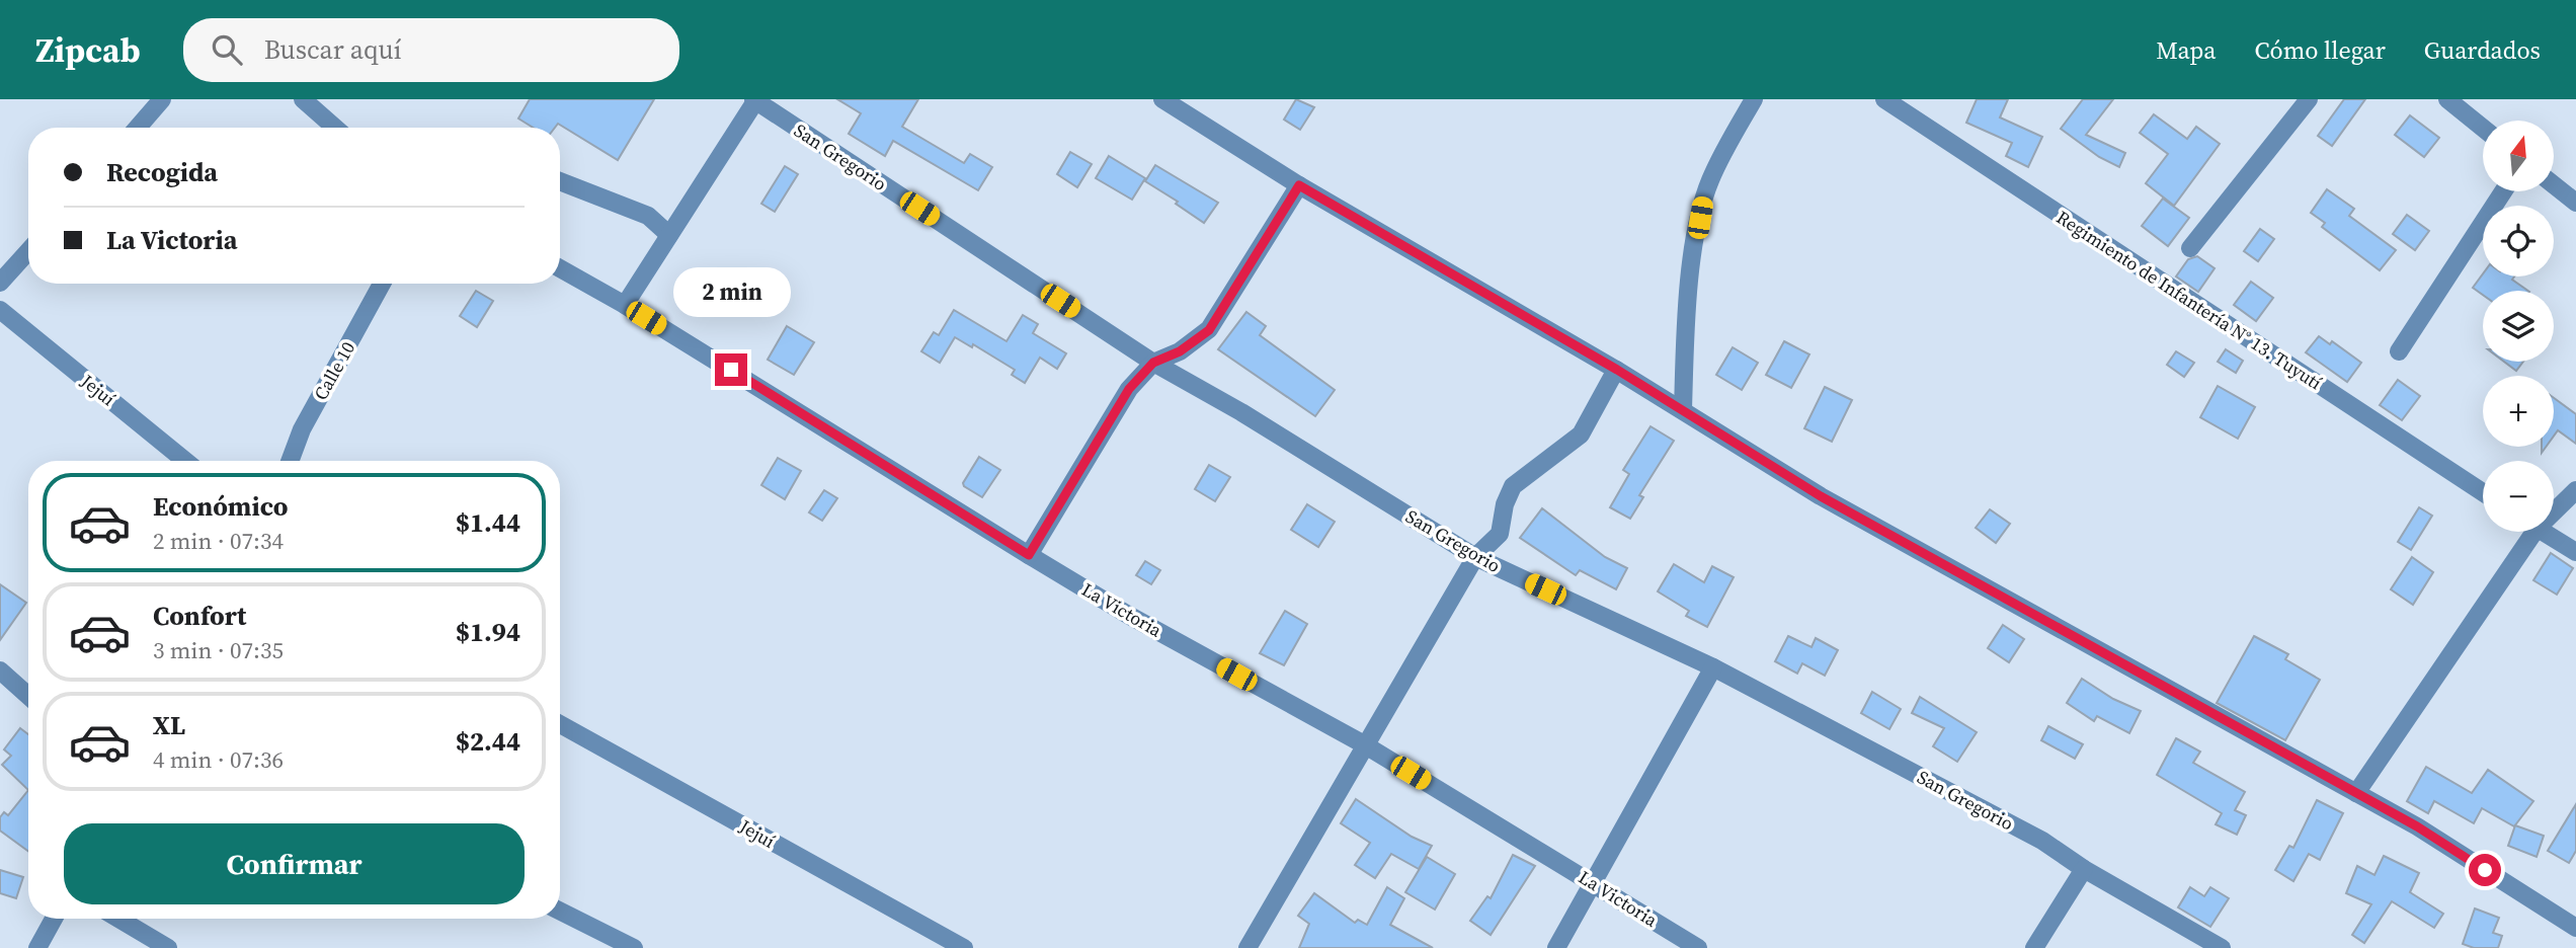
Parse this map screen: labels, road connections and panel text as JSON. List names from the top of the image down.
{
  "streets": {
    "street": [
      "San Gregorio",
      "Regimiento de Infantería N° 13. Tuyutí",
      "Calle 10",
      "Jejuí",
      "La Victoria"
    ]
  },
  "north": "top",
  "page": {
    "header": "Zipcab",
    "search": "Buscar aquí",
    "nav": ["Mapa", "Cómo llegar", "Guardados"],
    "map_buttons": ["+", "−"],
    "banner": ["Recogida", "La Victoria"],
    "bubble": "2 min",
    "list": [
      {
        "name": "Económico",
        "note": "2 min · 07:34",
        "value": "$1.44"
      },
      {
        "name": "Confort",
        "note": "3 min · 07:35",
        "value": "$1.94"
      },
      {
        "name": "XL",
        "note": "4 min · 07:36",
        "value": "$2.44"
      }
    ],
    "buttons": "Confirmar"
  }
}
